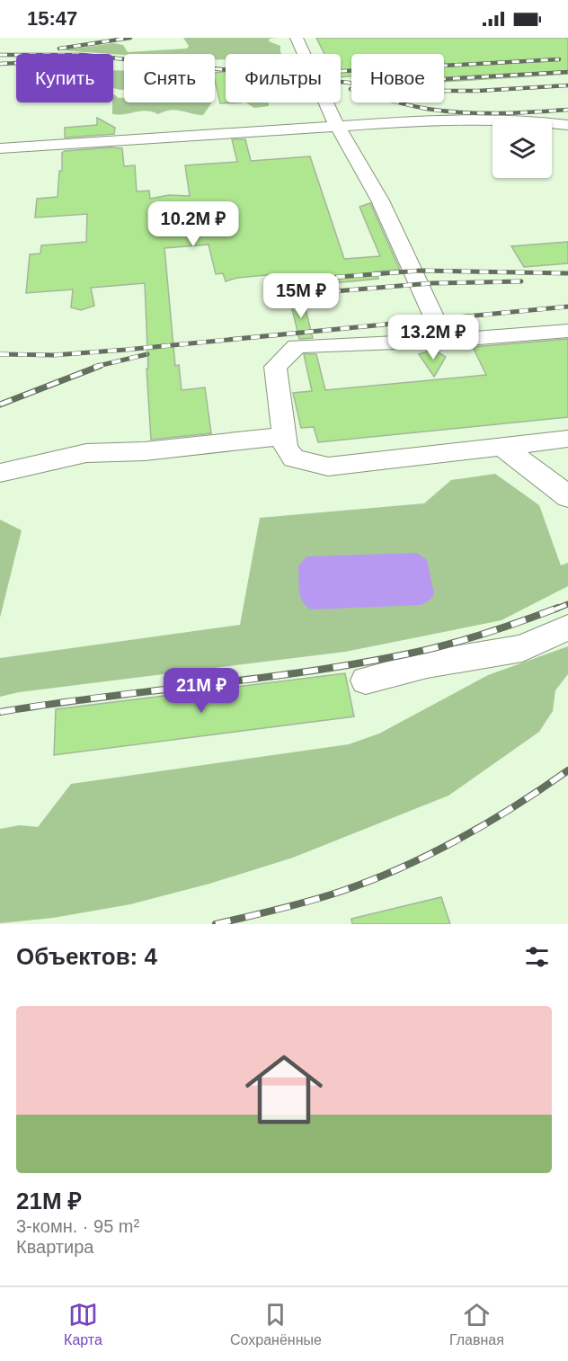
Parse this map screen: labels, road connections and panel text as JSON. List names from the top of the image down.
{
  "page": {
    "status": "15:47",
    "chip": [
      "Купить",
      "Снять",
      "Фильтры",
      "Новое"
    ],
    "price": [
      "10.2M ₽",
      "15M ₽",
      "13.2M ₽",
      "21M ₽"
    ],
    "heading": "Объектов: 4",
    "list": [
      {
        "name": "21M ₽",
        "note": "3-комн. · 95 m² · Квартира"
      }
    ],
    "tabs": ["Карта", "Сохранённые", "Главная"]
  }
}
